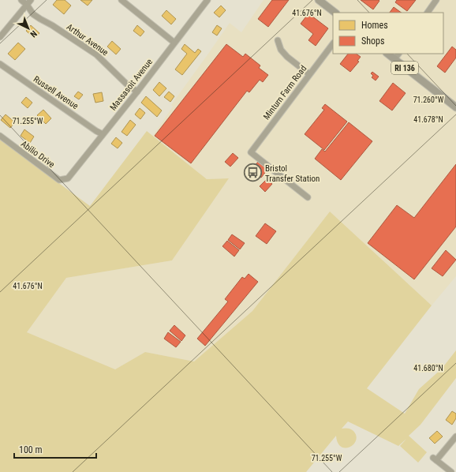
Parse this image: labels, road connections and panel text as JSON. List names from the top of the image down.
{
  "streets": {
    "main road": ["RI 136"],
    "street": [
      "Arthur Avenue",
      "Massasoit Avenue",
      "Russell Avenue",
      "Minturn Farm Road",
      "Abilio Drive"
    ]
  },
  "crossings": [
    ["Arthur Avenue", "Massasoit Avenue"],
    ["Massasoit Avenue", "Russell Avenue"],
    ["Massasoit Avenue", "Abilio Drive"]
  ],
  "places": {
    "bus stop": ["Bristol Transfer Station"]
  },
  "legend": ["Homes", "Shops"],
  "scale_bar": "100 m",
  "north": "bottom right",
  "coordinates": [
    "41.676°N",
    "71.260°W",
    "41.678°N",
    "71.255°W",
    "41.680°N"
  ]
}
